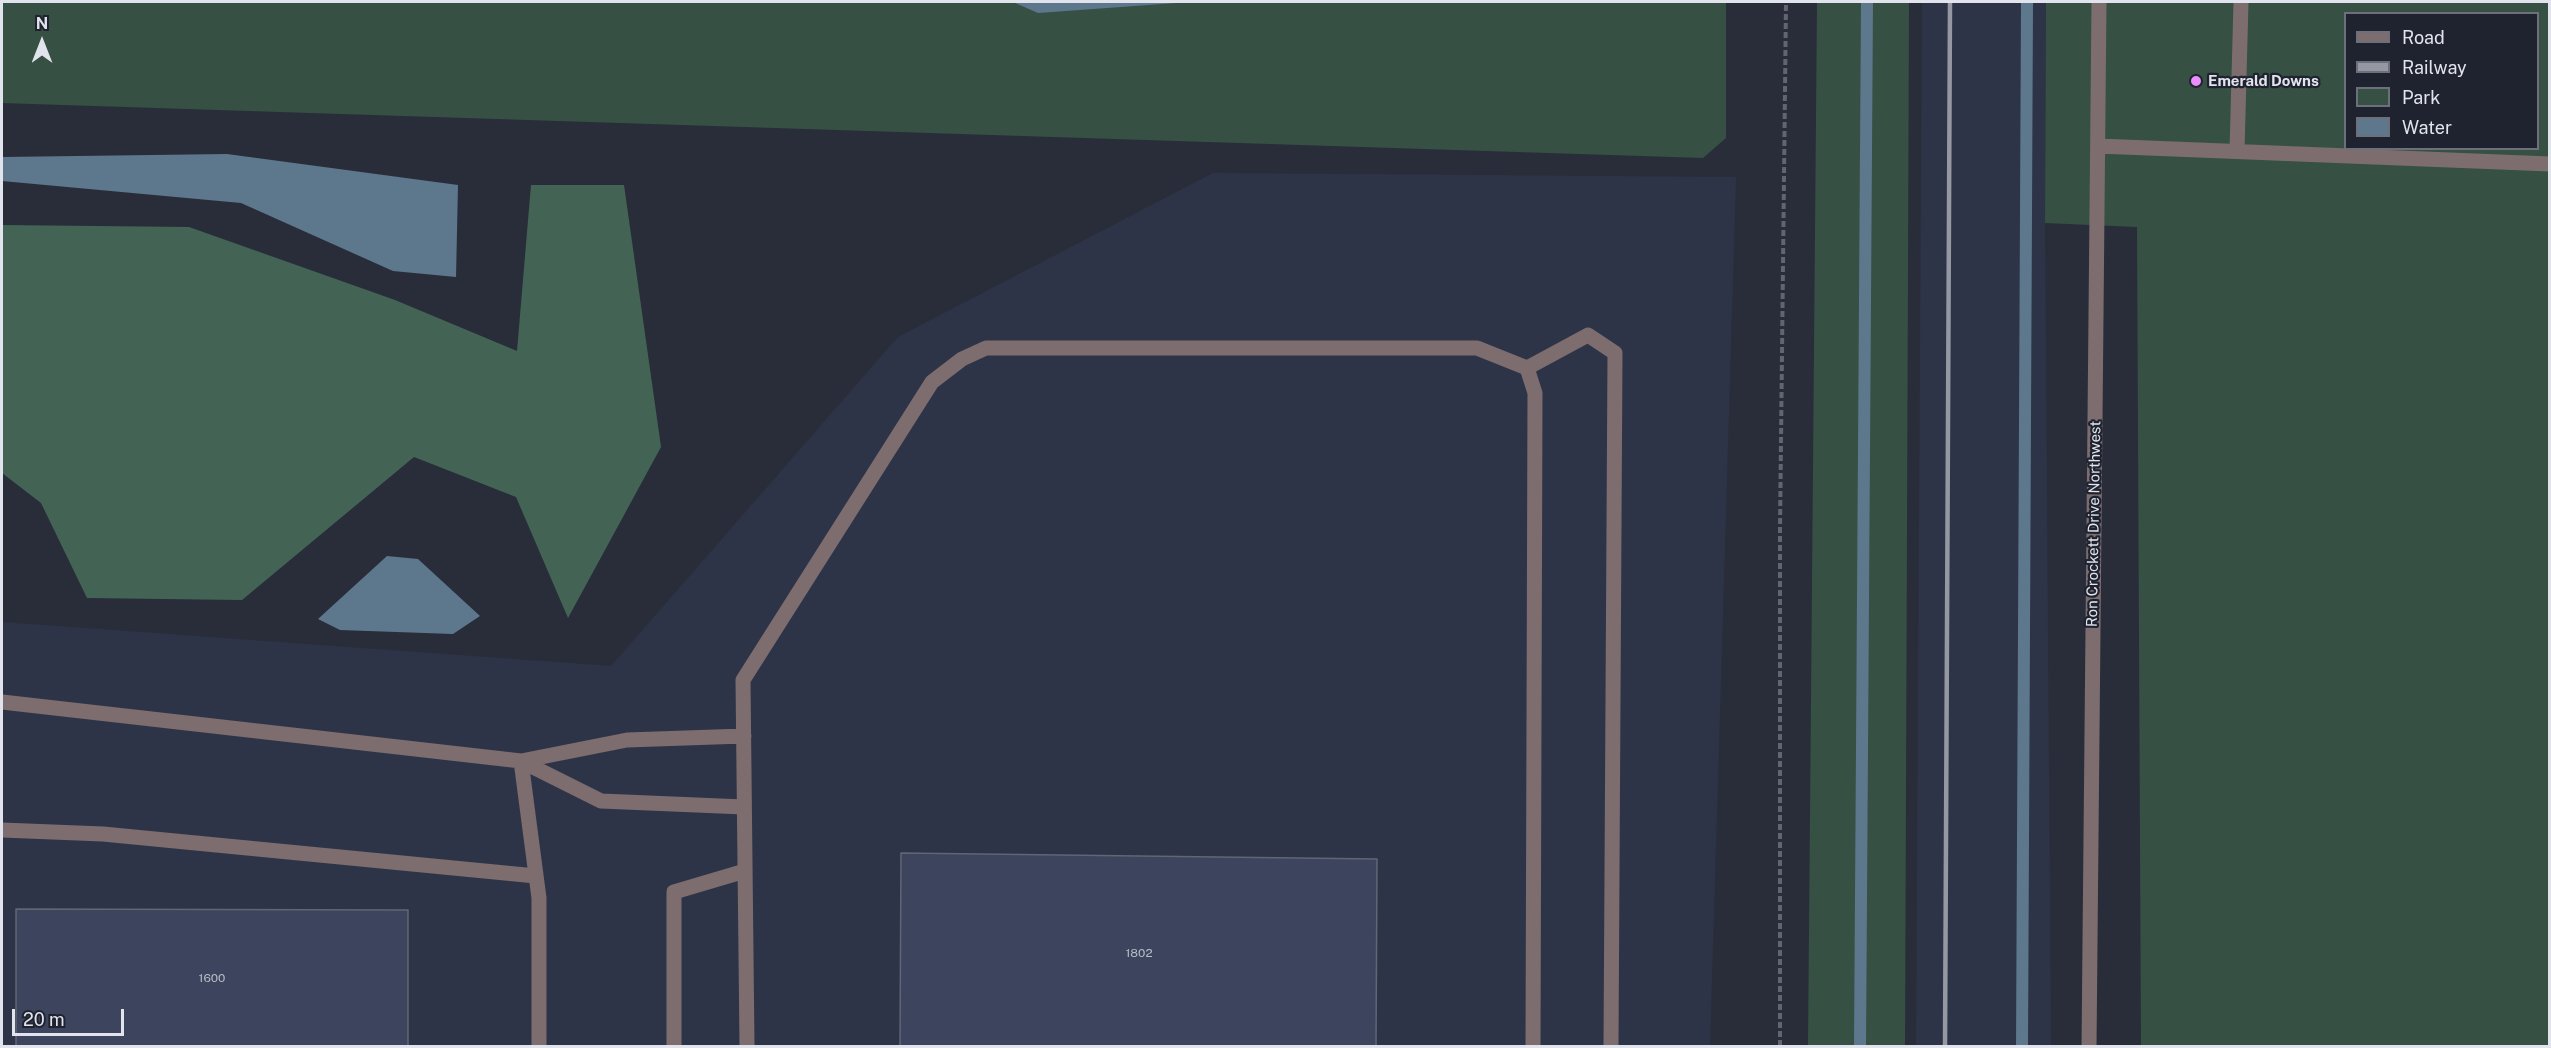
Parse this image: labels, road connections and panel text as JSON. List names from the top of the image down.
{
  "streets": {
    "street": ["Ron Crockett Drive Northwest"]
  },
  "places": ["Emerald Downs"],
  "house_numbers": ["1802", "1600"],
  "legend": [
    "Road",
    "Railway",
    "Park",
    "Water"
  ],
  "scale_bar": "20 m",
  "north": "top"
}
